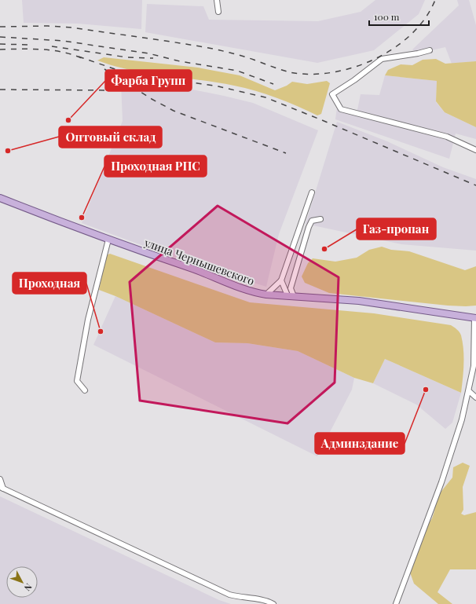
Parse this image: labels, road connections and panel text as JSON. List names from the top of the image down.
{
  "streets": {
    "main road": ["улица Чернышевского"]
  },
  "places": [
    "Фарба Групп",
    "Оптовый склад",
    "Проходная РПС",
    "Газ-пропан",
    "Проходная",
    "Админздание"
  ],
  "scale_bar": "100 m",
  "north": "bottom right"
}
